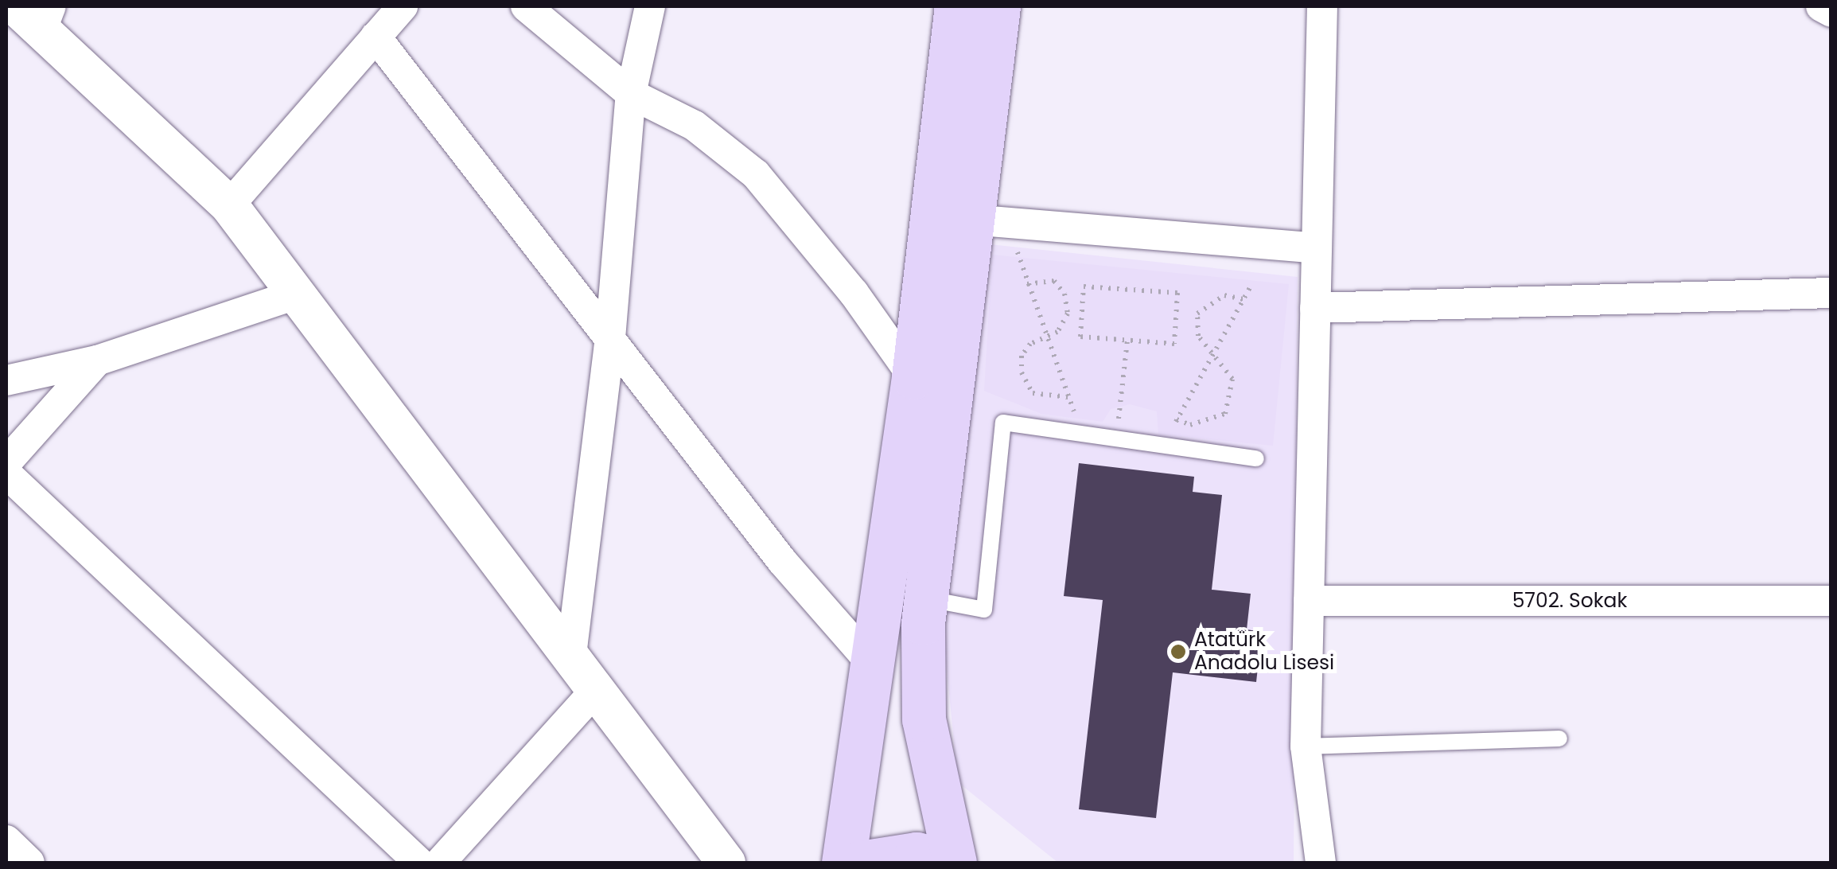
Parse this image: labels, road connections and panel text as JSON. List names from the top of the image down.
{
  "streets": {
    "street": ["5702. Sokak"]
  },
  "places": ["Atatürk Anadolu Lisesi"]
}
